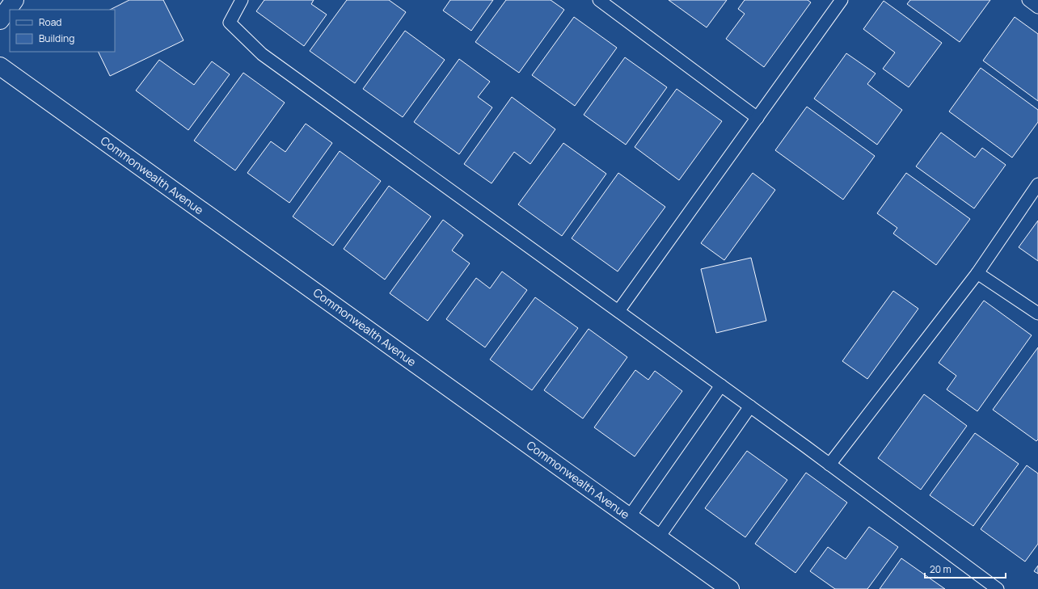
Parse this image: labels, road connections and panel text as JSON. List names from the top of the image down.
{
  "streets": {
    "street": ["Commonwealth Avenue"]
  },
  "legend": ["Road", "Building"],
  "scale_bar": "20 m"
}
